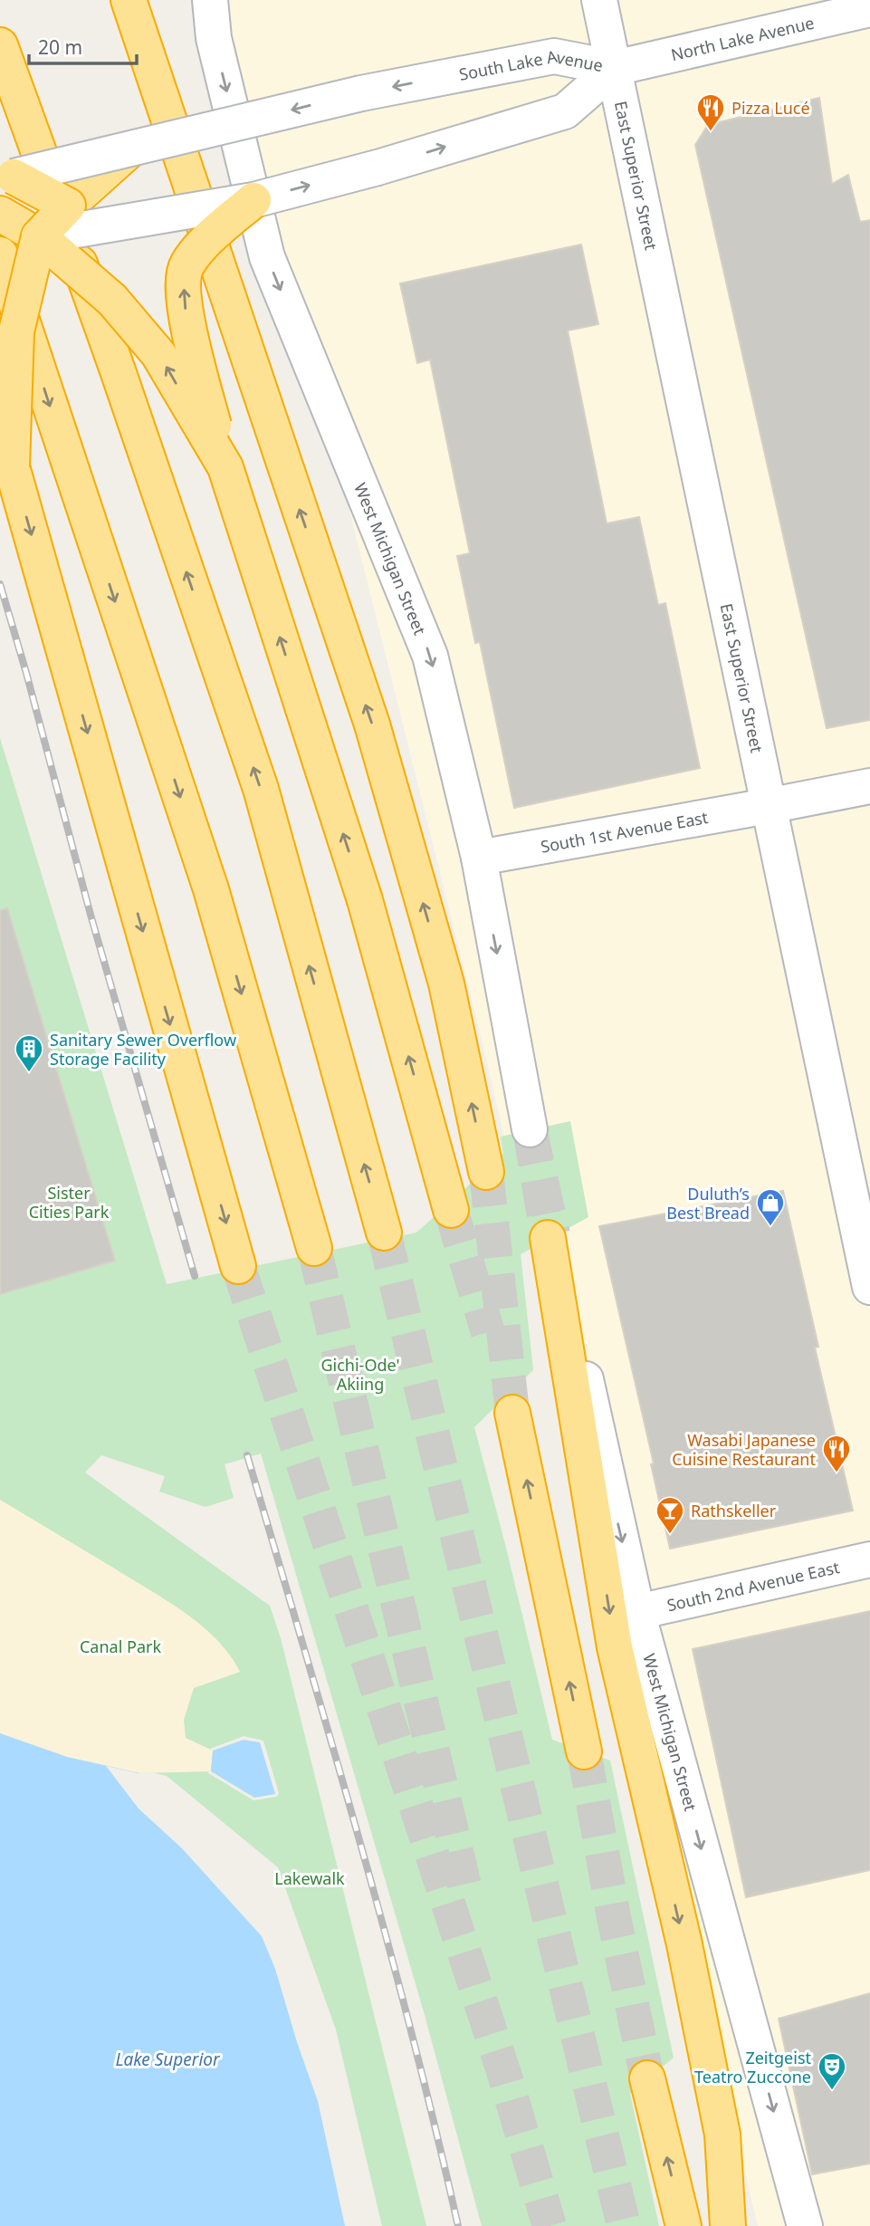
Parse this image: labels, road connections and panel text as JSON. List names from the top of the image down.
{
  "streets": {
    "street": [
      "North Lake Avenue",
      "South Lake Avenue",
      "East Superior Street",
      "West Michigan Street",
      "South 1st Avenue East",
      "South 2nd Avenue East"
    ]
  },
  "crossings": [
    ["North Lake Avenue", "South Lake Avenue"],
    ["North Lake Avenue", "East Superior Street"],
    ["South Lake Avenue", "East Superior Street"],
    ["East Superior Street", "South 1st Avenue East"],
    ["West Michigan Street", "South 1st Avenue East"],
    ["West Michigan Street", "South 2nd Avenue East"]
  ],
  "one_way": ["West Michigan Street"],
  "water": ["Lake Superior"],
  "parks": [
    "Sister Cities Park",
    "Gichi-Ode' Akiing",
    "Canal Park",
    "Lakewalk"
  ],
  "places": {
    "restaurant": ["Pizza Lucé", "Wasabi Japanese Cuisine Restaurant"],
    "building": ["Sanitary Sewer Overflow Storage Facility"],
    "shop": ["Duluth’s Best Bread"],
    "bar": ["Rathskeller"],
    "theatre": ["Zeitgeist Teatro Zuccone"]
  },
  "scale_bar": "20 m"
}
